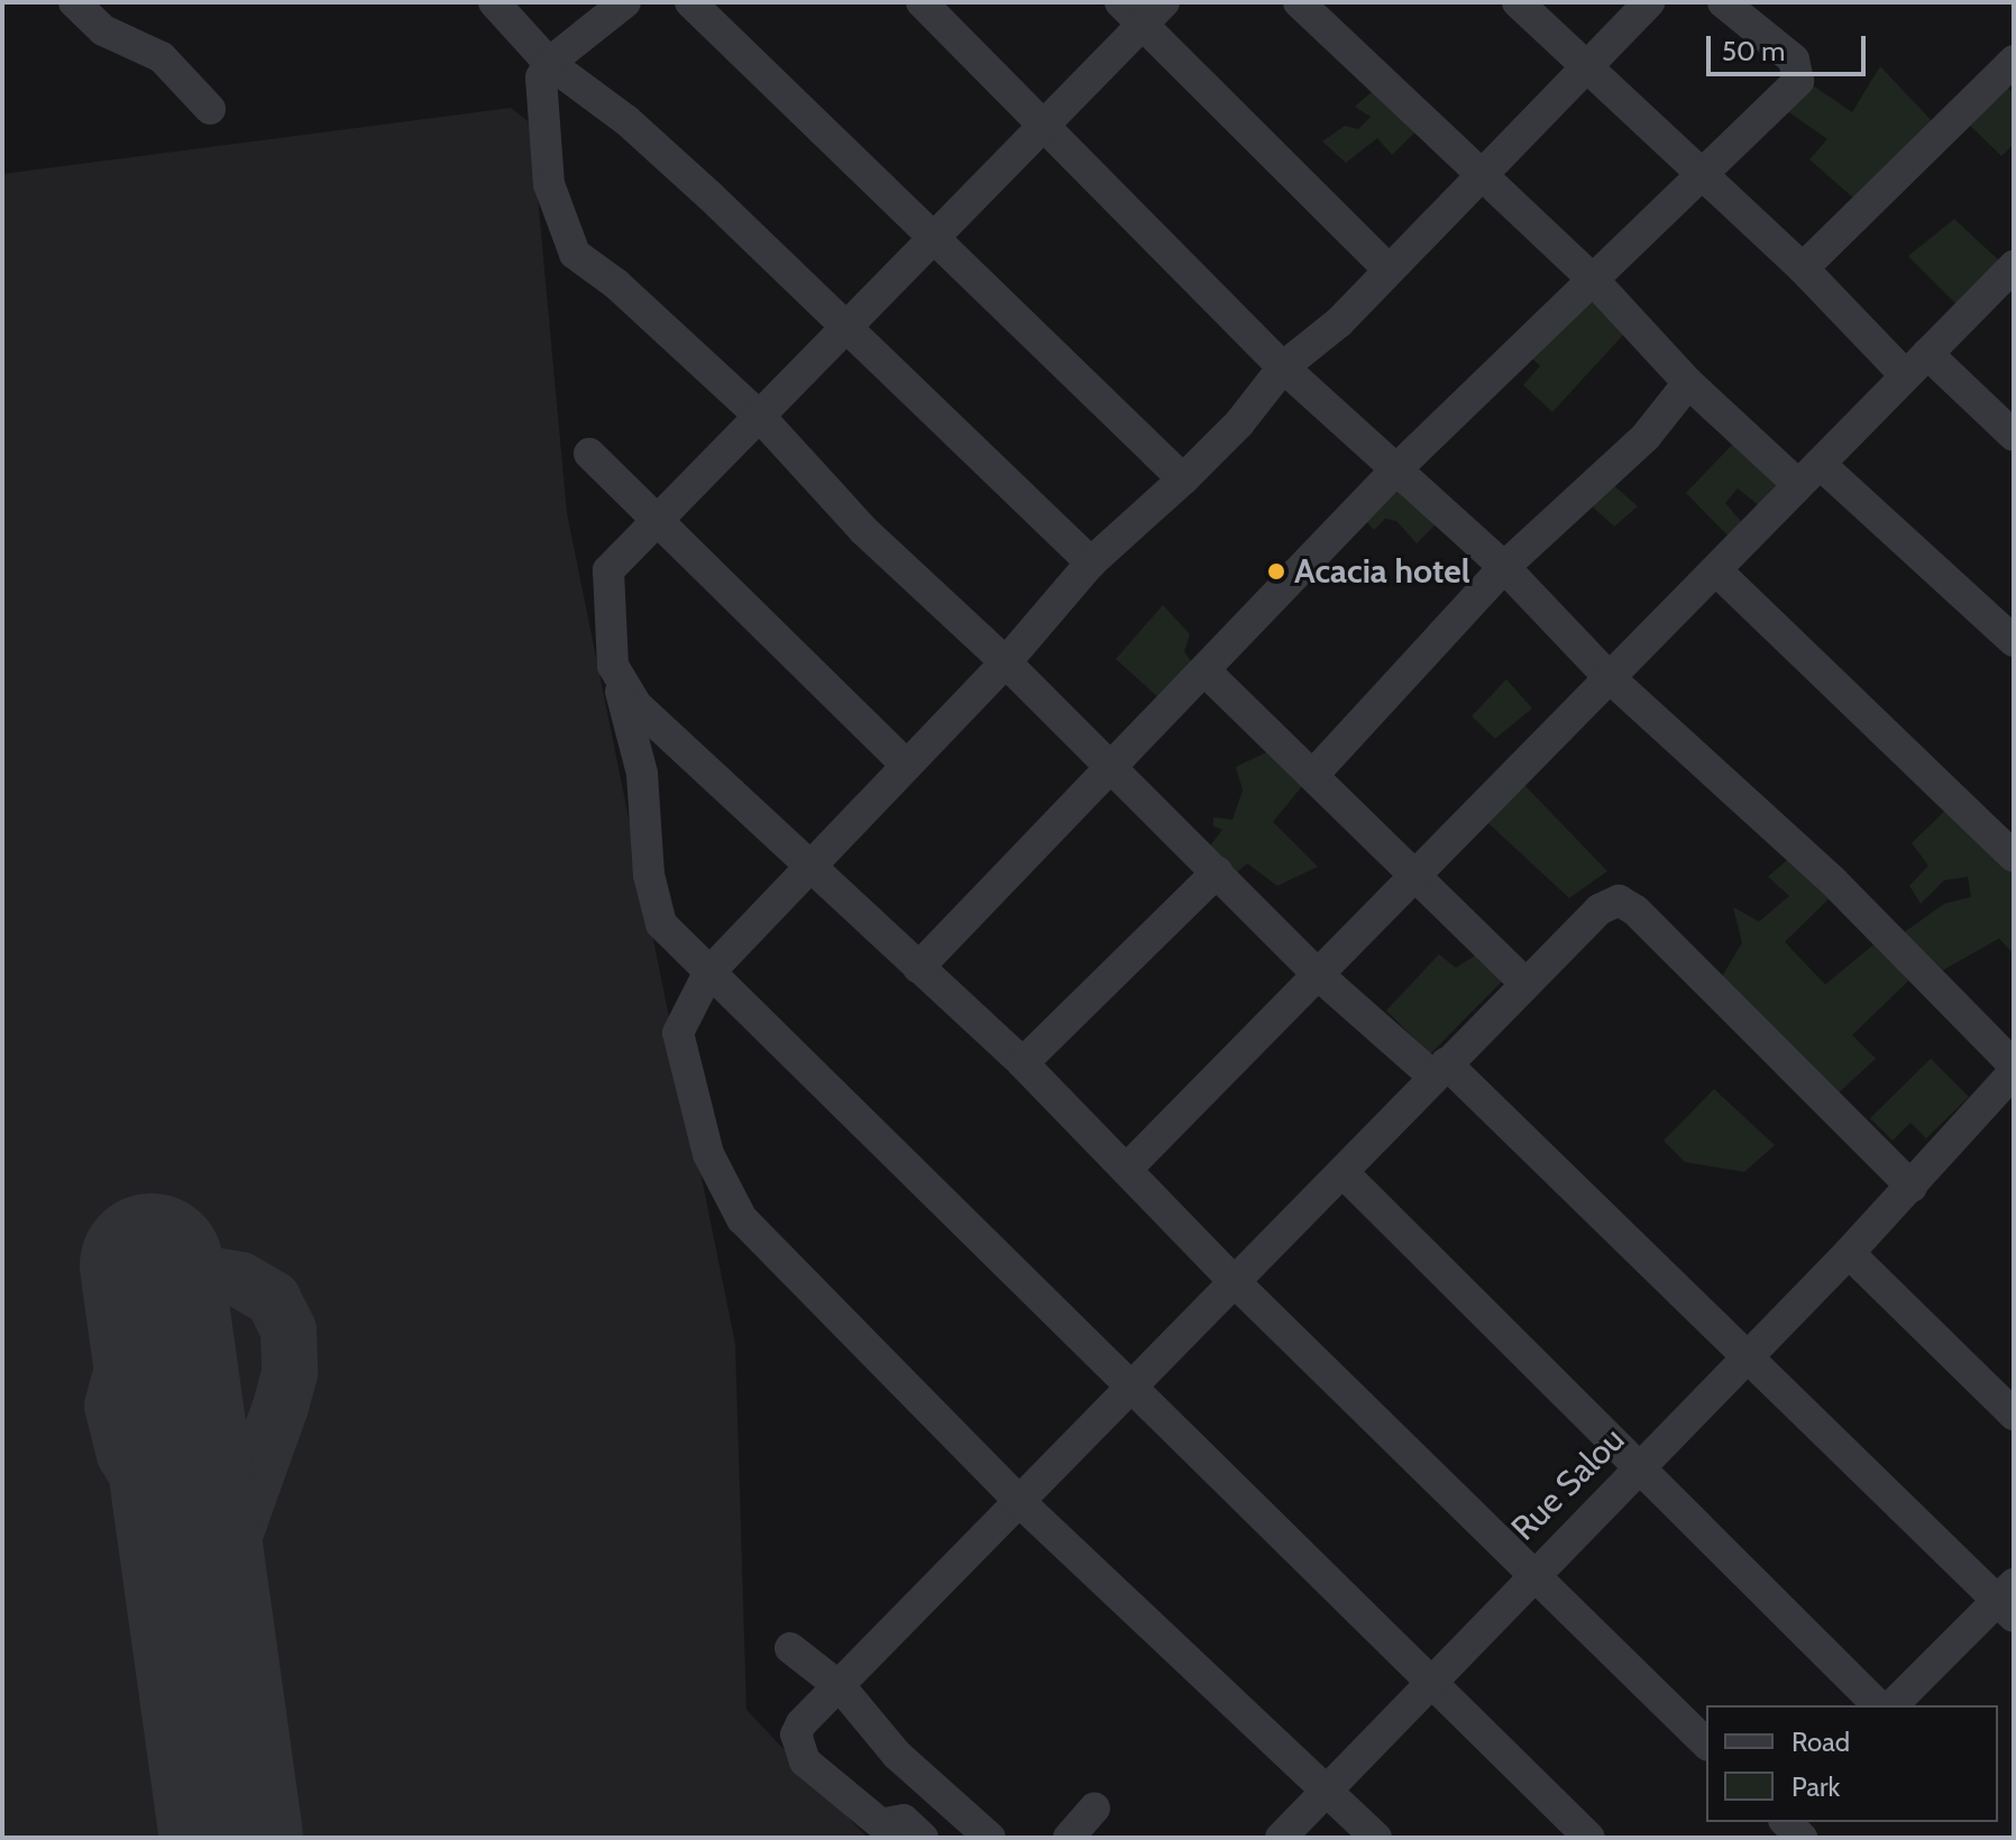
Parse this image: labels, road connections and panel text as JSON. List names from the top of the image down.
{
  "streets": {
    "street": ["Rue Salou"]
  },
  "places": ["Acacia hotel"],
  "legend": ["Road", "Park"],
  "scale_bar": "50 m"
}
